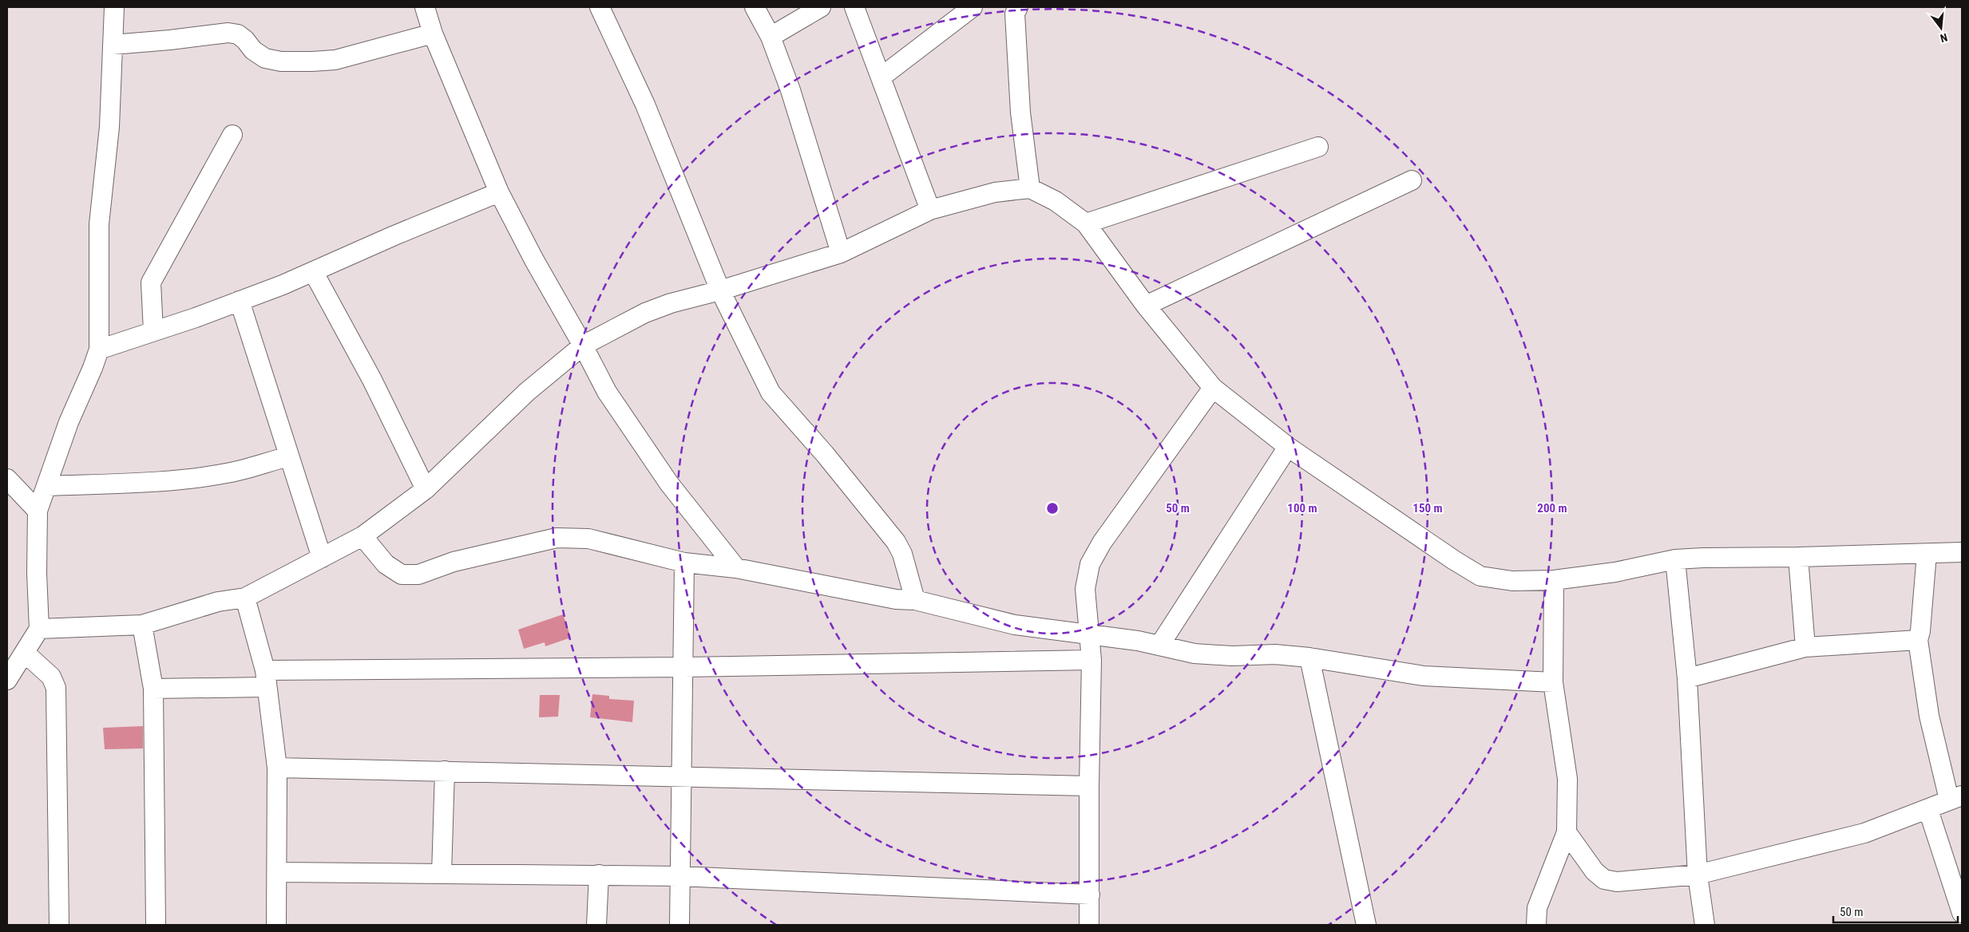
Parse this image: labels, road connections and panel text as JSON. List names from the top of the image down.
{
  "scale_bar": "50 m",
  "north": "bottom",
  "rings": [
    "50 m",
    "100 m",
    "150 m",
    "200 m"
  ]
}
